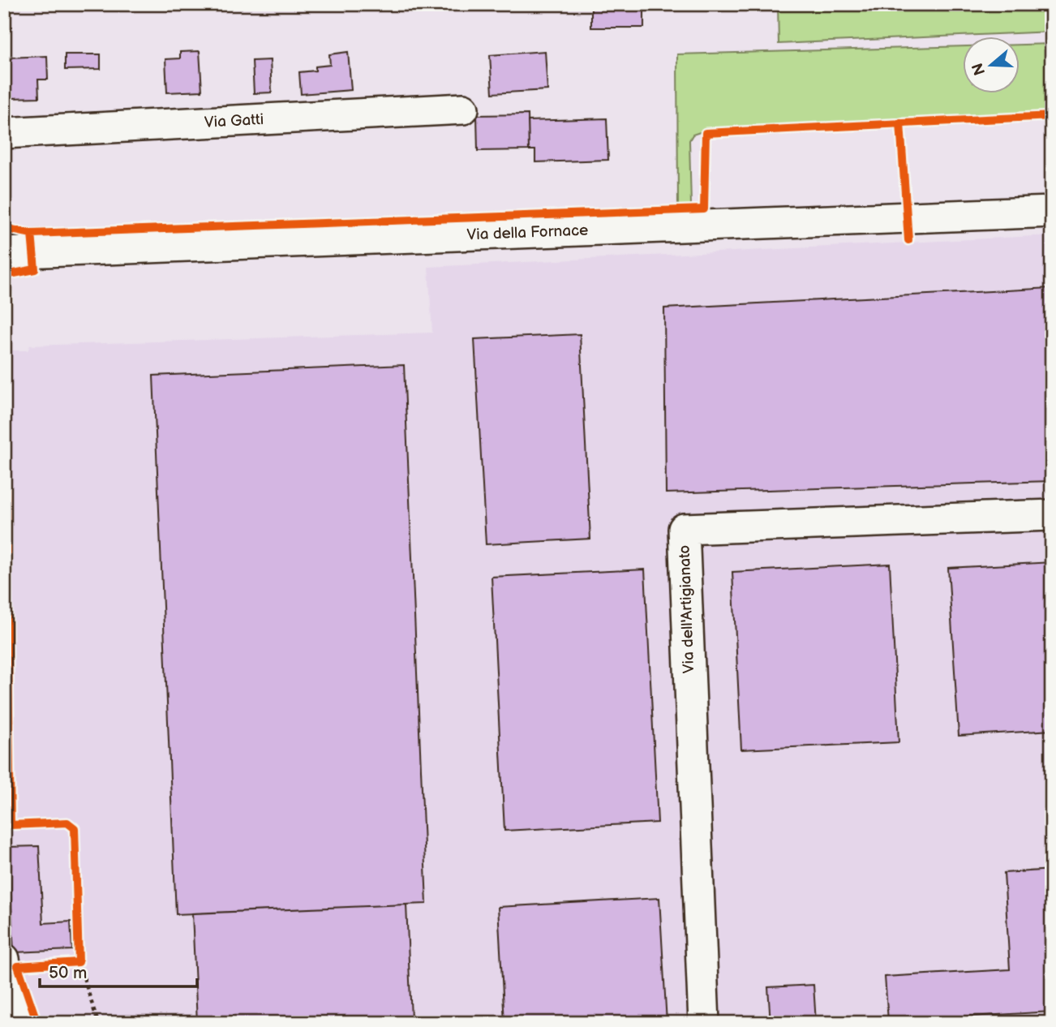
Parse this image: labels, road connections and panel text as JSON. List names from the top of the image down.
{
  "streets": {
    "street": ["Via Gatti", "Via della Fornace", "Via dell'Artigianato"]
  },
  "scale_bar": "50 m",
  "north": "left"
}
